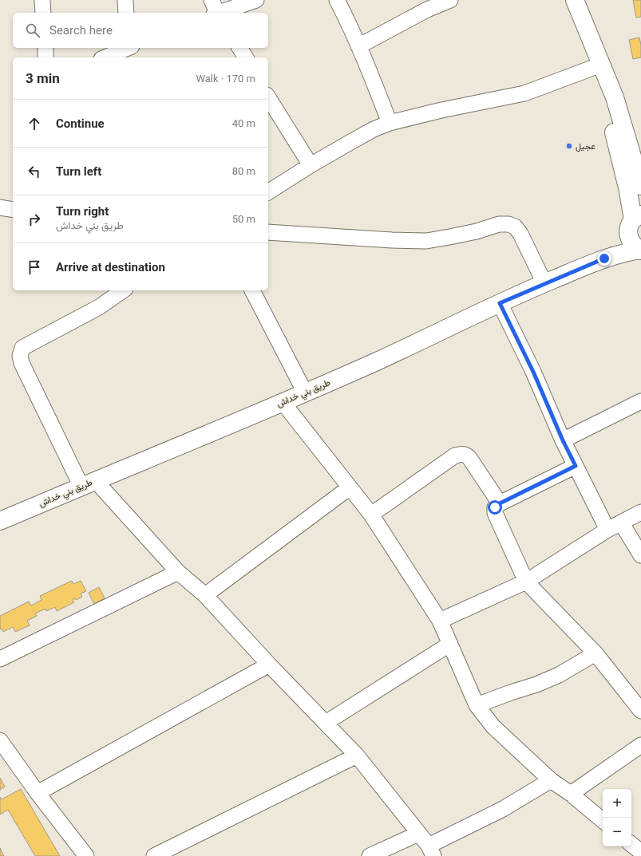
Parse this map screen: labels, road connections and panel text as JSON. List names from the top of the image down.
{
  "streets": {
    "main road": ["طريق بني خداش"]
  },
  "places": ["عجيل"],
  "page": {
    "search": "Search here",
    "heading": ["3 min", "Walk · 170 m"],
    "list": [
      ["Continue", "40 m"],
      ["Turn left", "80 m"],
      ["Turn right", "طريق بني خداش", "50 m"],
      "Arrive at destination"
    ],
    "map_buttons": ["+", "−"]
  }
}
